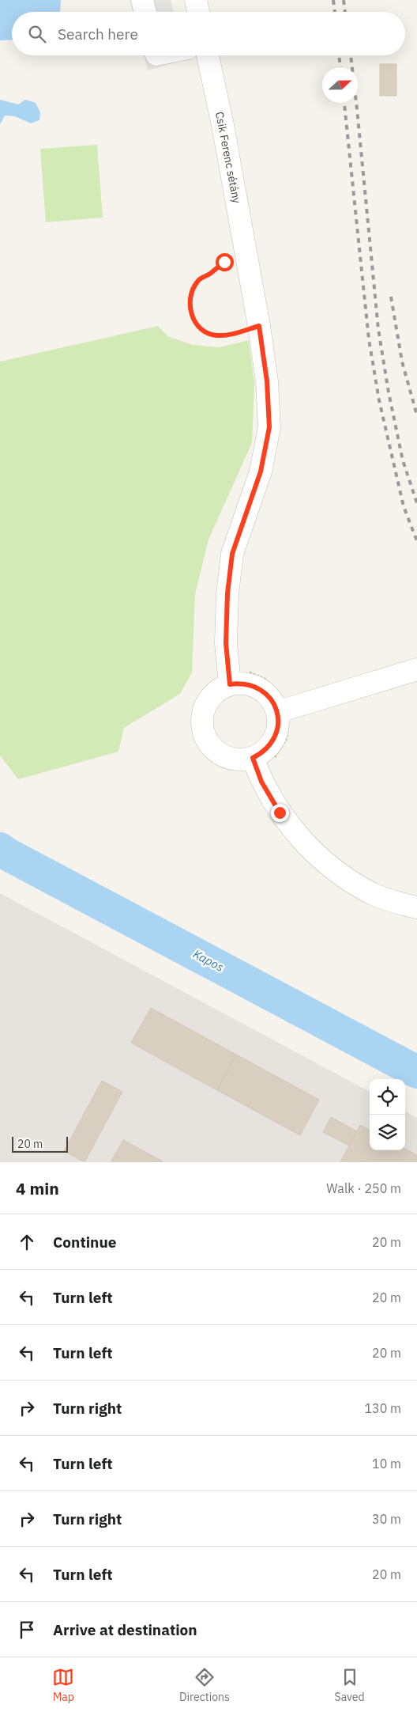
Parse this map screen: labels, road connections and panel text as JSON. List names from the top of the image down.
{
  "streets": {
    "street": ["Csik Ferenc sétány"]
  },
  "water": ["Kapos"],
  "scale_bar": "20 m",
  "north": "right",
  "page": {
    "search": "Search here",
    "scale": "20 m",
    "heading": ["4 min", "Walk · 250 m"],
    "list": [
      ["Continue", "20 m"],
      ["Turn left", "20 m"],
      ["Turn left", "20 m"],
      ["Turn right", "130 m"],
      ["Turn left", "10 m"],
      ["Turn right", "30 m"],
      ["Turn left", "20 m"],
      "Arrive at destination"
    ],
    "nav": ["Map", "Directions", "Saved"]
  }
}
